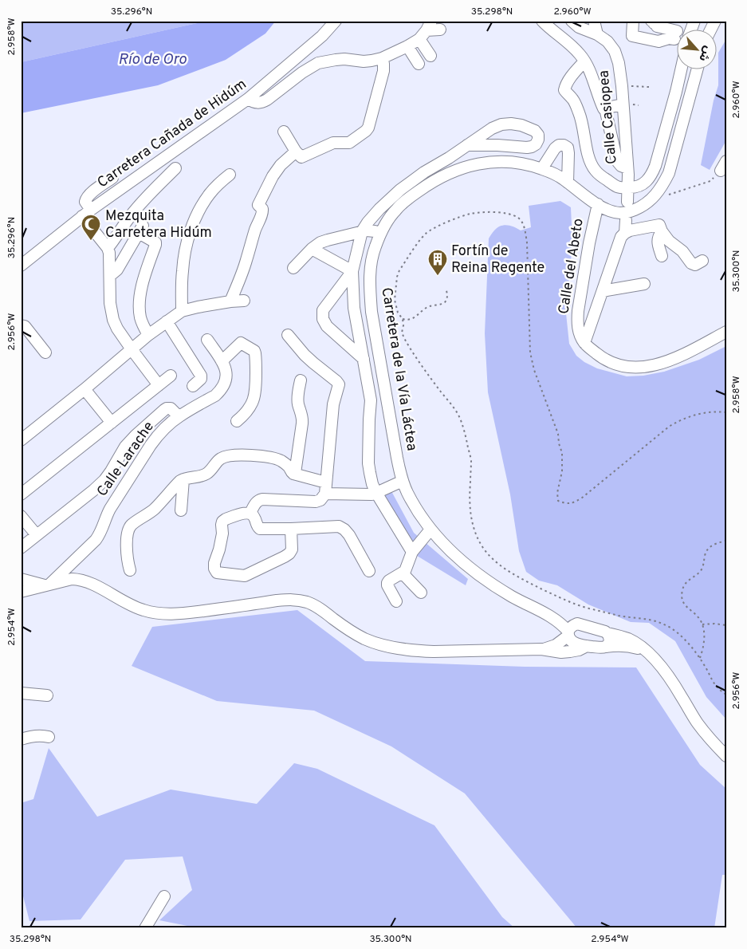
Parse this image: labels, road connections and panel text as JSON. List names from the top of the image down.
{
  "streets": {
    "street": [
      "Calle Casiopea",
      "Carretera Cañada de Hidúm",
      "Calle del Abeto",
      "Carretera de la Vía Láctea",
      "Calle Larache"
    ]
  },
  "crossings": [
    ["Calle del Abeto", "Carretera de la Vía Láctea"]
  ],
  "water": ["Río de Oro"],
  "places": {
    "mosque": ["Mezquita Carretera Hidúm"],
    "building": ["Fortín de Reina Regente"]
  },
  "north": "bottom right",
  "coordinates": [
    "35.296°N",
    "35.298°N",
    "2.960°W",
    "2.958°W",
    "35.300°N",
    "2.956°W",
    "2.954°W"
  ]
}
